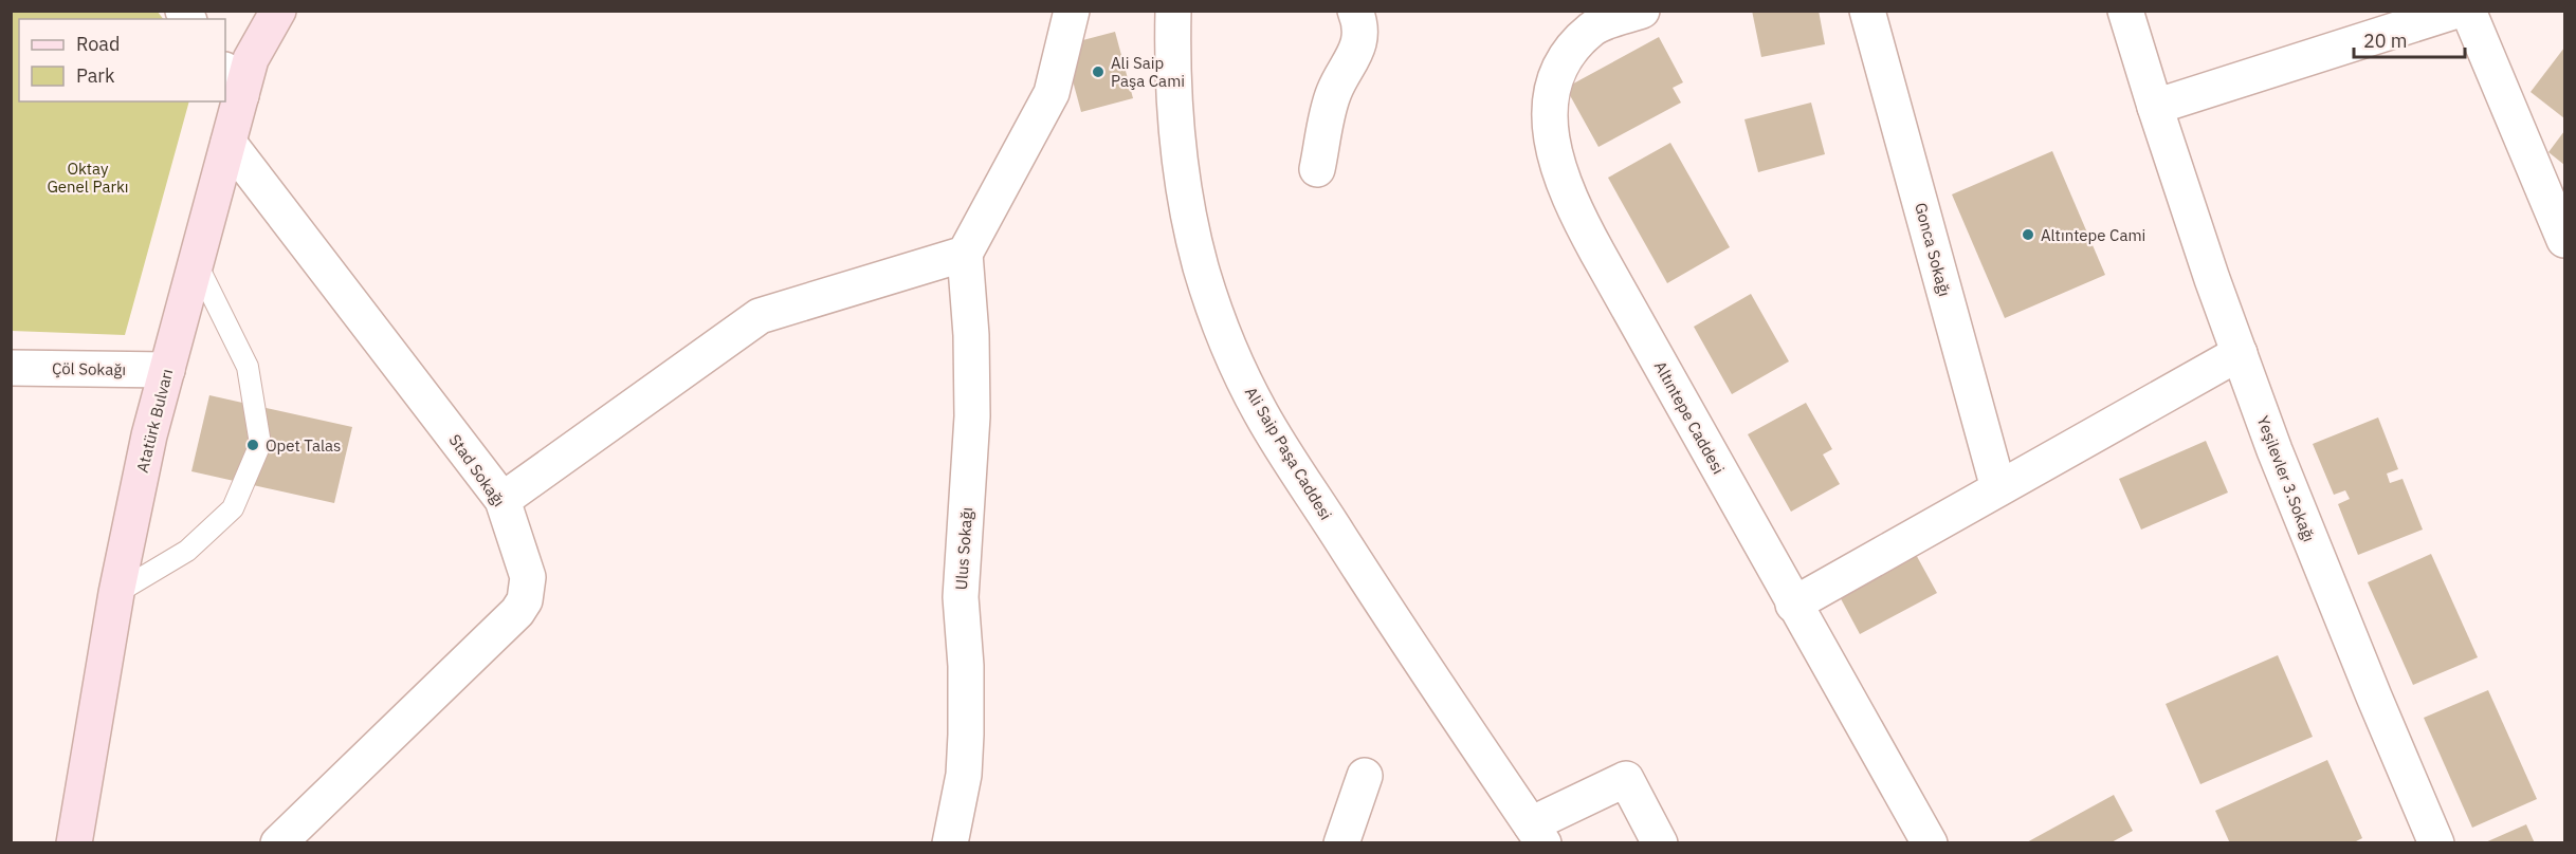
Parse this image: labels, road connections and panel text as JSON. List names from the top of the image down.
{
  "streets": {
    "main road": ["Atatürk Bulvarı"],
    "street": [
      "Gonca Sokağı",
      "Çöl Sokağı",
      "Altıntepe Caddesi",
      "Ali Saip Paşa Caddesi",
      "Stad Sokağı",
      "Yeşilevler 3.Sokağı",
      "Ulus Sokağı"
    ]
  },
  "crossings": [
    ["Çöl Sokağı", "Atatürk Bulvarı"],
    ["Atatürk Bulvarı", "Stad Sokağı"]
  ],
  "parks": ["Oktay Genel Parkı"],
  "places": ["Ali Saip Paşa Cami", "Altıntepe Cami", "Opet Talas"],
  "legend": ["Road", "Park"],
  "scale_bar": "20 m"
}
